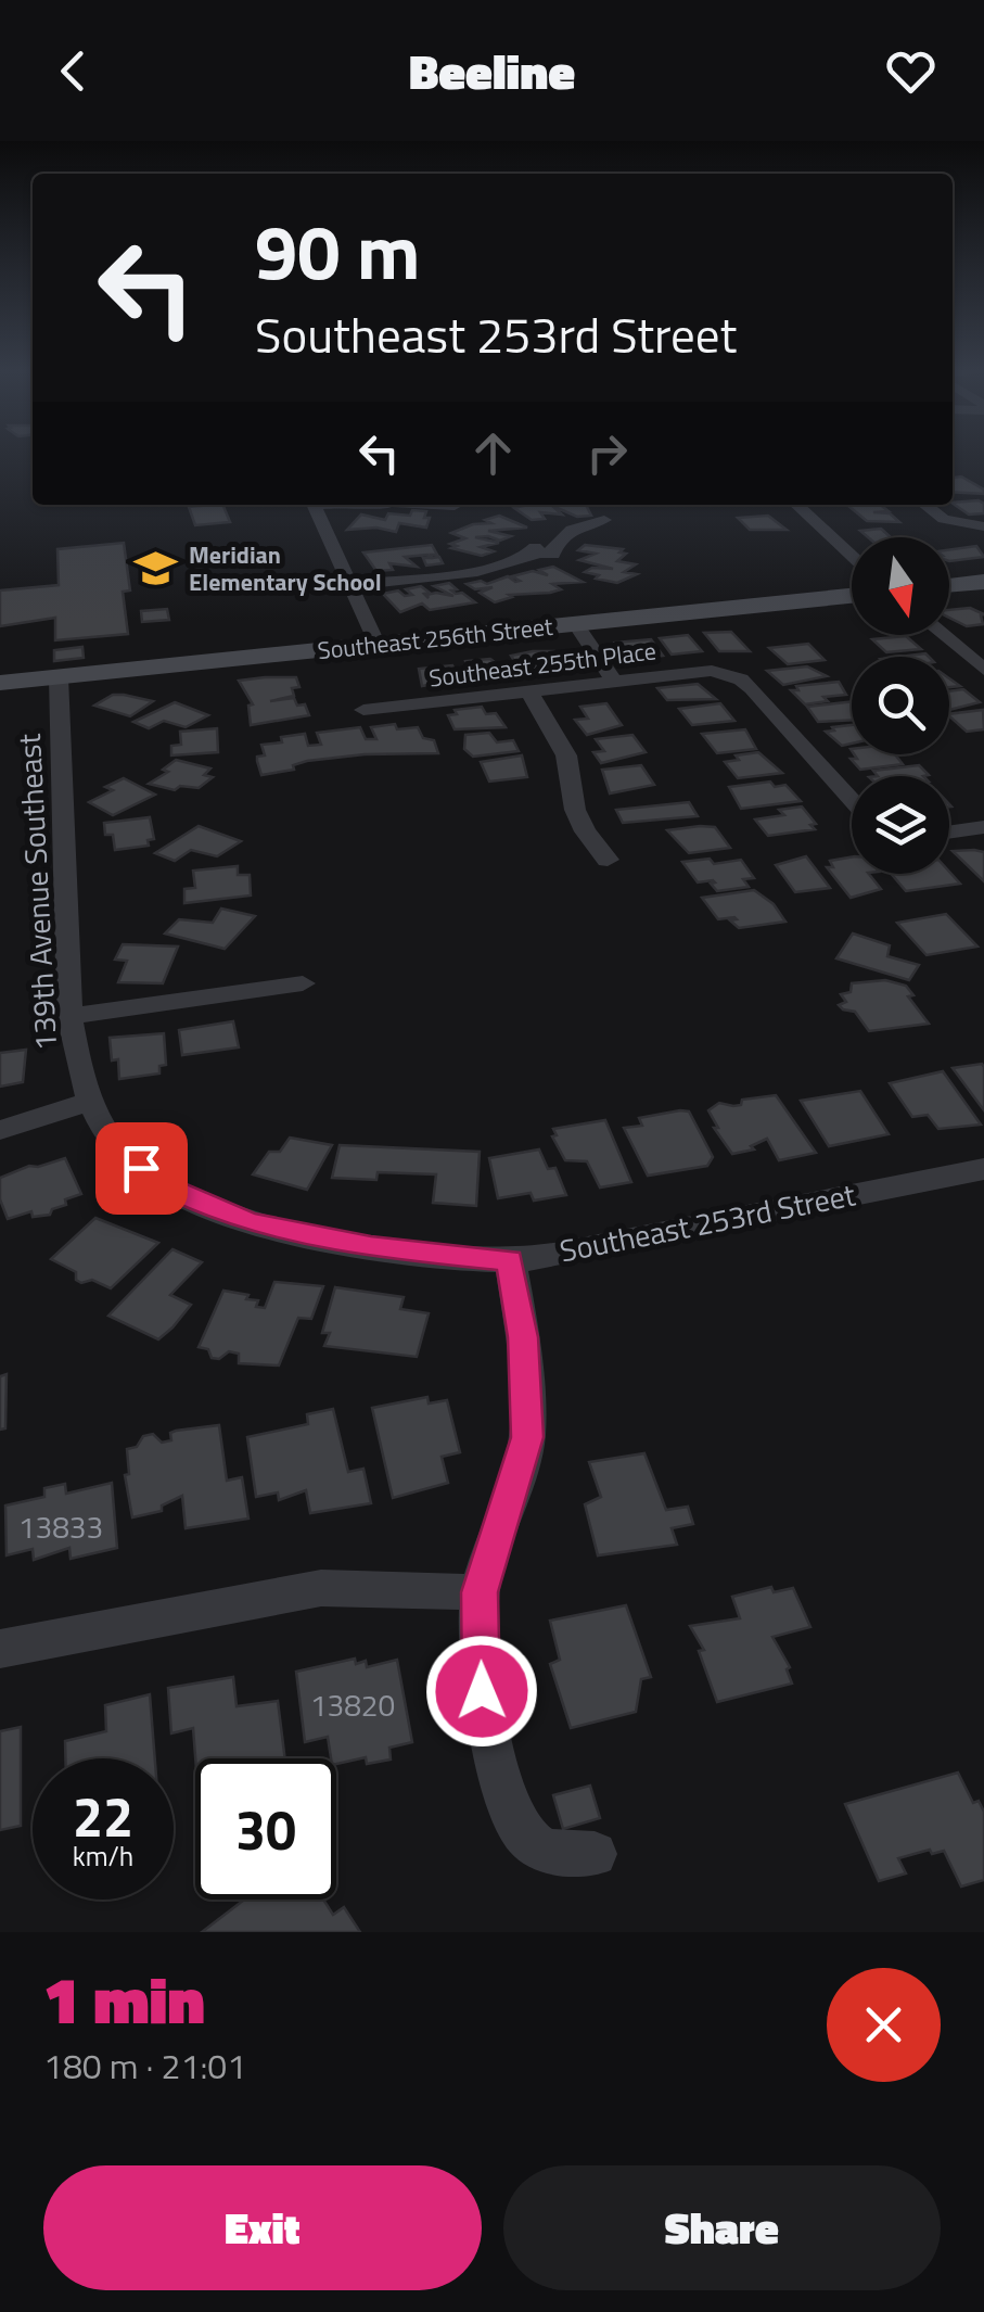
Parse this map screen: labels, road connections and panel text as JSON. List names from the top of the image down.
{
  "streets": {
    "main road": ["Southeast 256th Street"],
    "street": ["Southeast 255th Place", "139th Avenue Southeast", "Southeast 253rd Street"]
  },
  "crossings": [
    ["Southeast 256th Street", "139th Avenue Southeast"],
    ["139th Avenue Southeast", "Southeast 253rd Street"]
  ],
  "places": {
    "school or university": ["Meridian Elementary School"]
  },
  "house_numbers": ["13833", "13820"],
  "north": "bottom",
  "page": {
    "header": "Beeline",
    "turn": ["90 m", "Southeast 253rd Street"],
    "speed": "22 km/h",
    "limit": "30",
    "heading": ["1 min", "180 m · 21:01"],
    "buttons": ["Exit", "Share"]
  }
}
